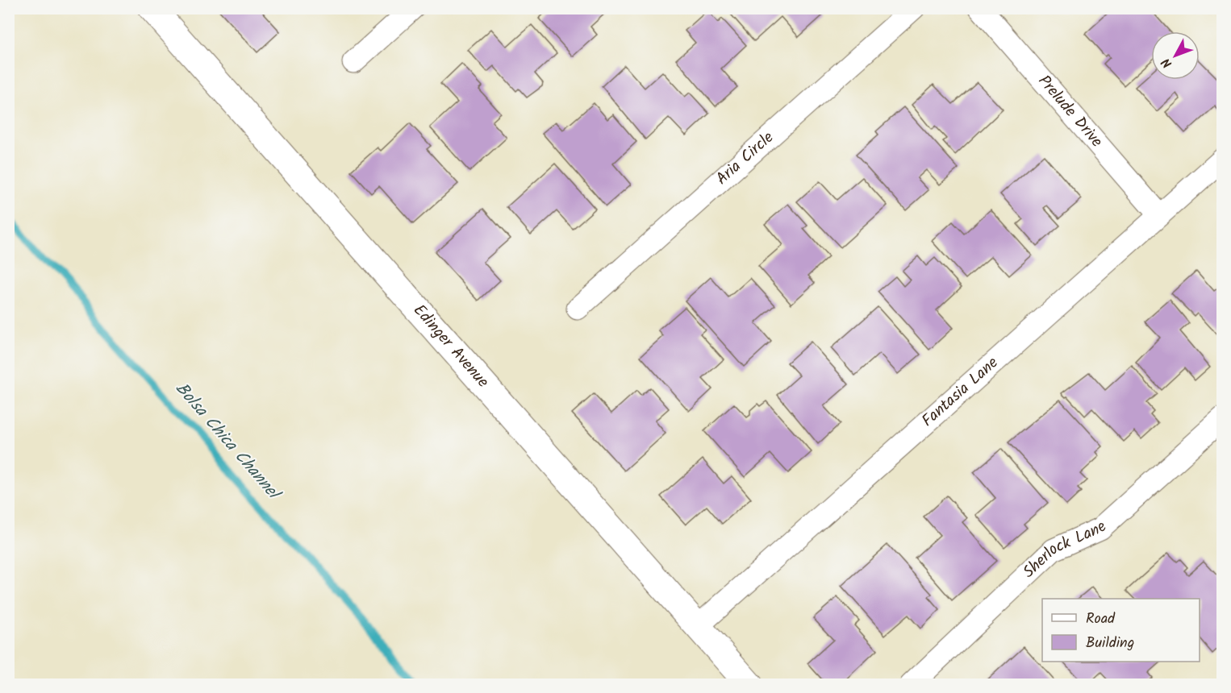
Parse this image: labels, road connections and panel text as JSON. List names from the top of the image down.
{
  "streets": {
    "main road": ["Edinger Avenue"],
    "street": [
      "Prelude Drive",
      "Aria Circle",
      "Fantasia Lane",
      "Sherlock Lane"
    ]
  },
  "crossings": [
    ["Prelude Drive", "Fantasia Lane"],
    ["Edinger Avenue", "Fantasia Lane"]
  ],
  "water": ["Bolsa Chica Channel"],
  "legend": ["Road", "Building"],
  "north": "bottom left"
}
